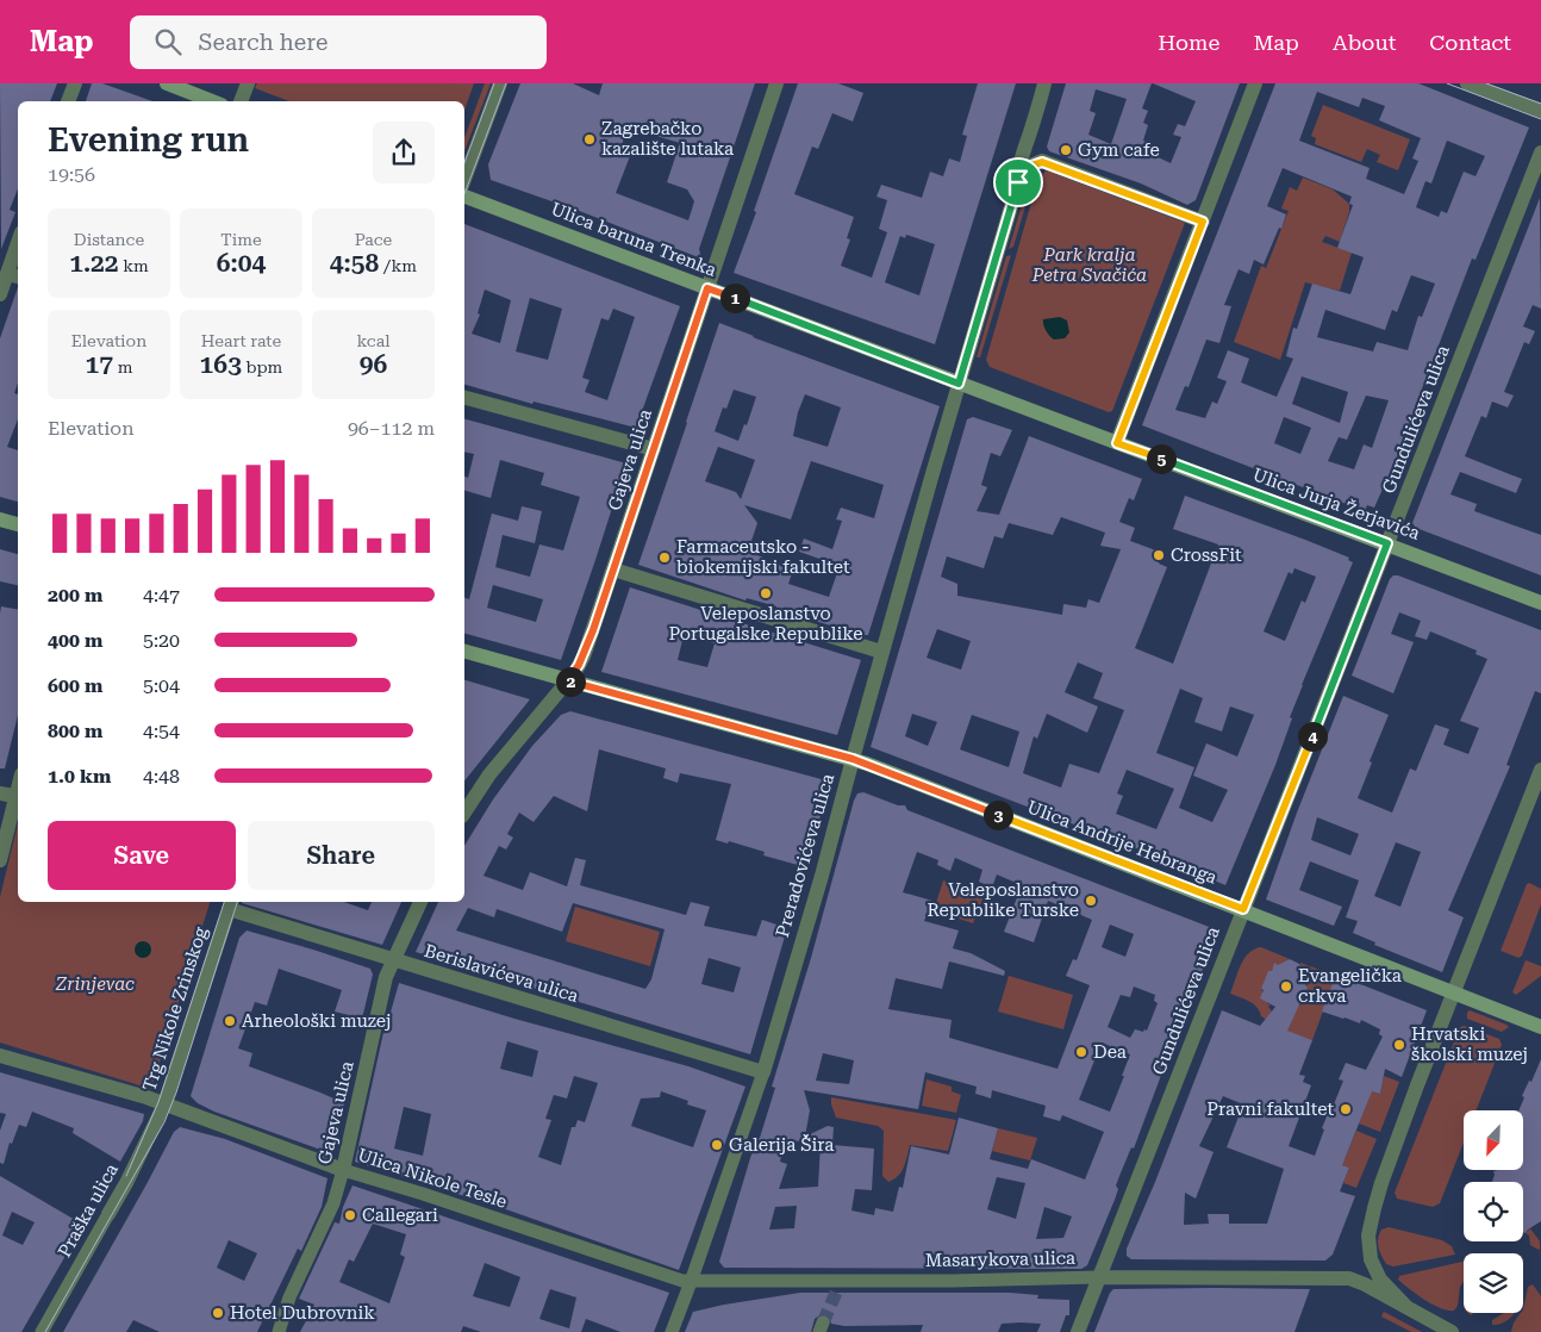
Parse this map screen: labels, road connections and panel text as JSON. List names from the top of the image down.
{
  "streets": {
    "main road": ["Ulica baruna Trenka", "Ulica Jurja Žerjavića", "Ulica Andrije Hebranga"],
    "street": [
      "Gundulićeva ulica",
      "Gajeva ulica",
      "Preradovićeva ulica",
      "Berislavićeva ulica",
      "Trg Nikole Zrinskog",
      "Ulica Nikole Tesle",
      "Praška ulica",
      "Masarykova ulica"
    ]
  },
  "crossings": [
    ["Ulica baruna Trenka", "Gajeva ulica"],
    ["Ulica baruna Trenka", "Ulica Jurja Žerjavića"],
    ["Ulica baruna Trenka", "Preradovićeva ulica"],
    ["Gundulićeva ulica", "Ulica Jurja Žerjavića"],
    ["Gundulićeva ulica", "Ulica Andrije Hebranga"],
    ["Gundulićeva ulica", "Masarykova ulica"],
    ["Gajeva ulica", "Ulica Andrije Hebranga"],
    ["Gajeva ulica", "Berislavićeva ulica"],
    ["Gajeva ulica", "Ulica Nikole Tesle"],
    ["Ulica Andrije Hebranga", "Preradovićeva ulica"],
    ["Preradovićeva ulica", "Berislavićeva ulica"],
    ["Preradovićeva ulica", "Ulica Nikole Tesle"],
    ["Preradovićeva ulica", "Masarykova ulica"],
    ["Berislavićeva ulica", "Trg Nikole Zrinskog"],
    ["Trg Nikole Zrinskog", "Ulica Nikole Tesle"],
    ["Trg Nikole Zrinskog", "Praška ulica"],
    ["Ulica Nikole Tesle", "Praška ulica"],
    ["Ulica Nikole Tesle", "Masarykova ulica"]
  ],
  "parks": ["Park kralja Petra Svačića", "Zrinjevac"],
  "places": [
    "Zagrebačko kazalište lutaka",
    "Gym cafe",
    "CrossFit",
    "Farmaceutsko - biokemijski fakultet",
    "Veleposlanstvo Portugalske Republike",
    "Veleposlanstvo Republike Turske",
    "Evangelička crkva",
    "Arheološki muzej",
    "Hrvatski školski muzej",
    "Dea",
    "Pravni fakultet",
    "Galerija Šira",
    "Callegari",
    "Hotel Dubrovnik"
  ],
  "north": "bottom left",
  "page": {
    "header": "Map",
    "search": "Search here",
    "nav": [
      "Home",
      "Map",
      "About",
      "Contact"
    ],
    "heading": ["Evening run", "19:56"],
    "stats": [
      ["Distance", "1.22 km"],
      ["Time", "6:04"],
      ["Pace", "4:58 /km"],
      ["Elevation", "17 m"],
      ["Heart rate", "163 bpm"],
      ["kcal", "96"]
    ],
    "pins": [
      "1",
      "5",
      "2",
      "4",
      "3"
    ],
    "chart": ["Elevation", "96–112 m"],
    "list": [
      {
        "name": "200 m",
        "note": "4:47"
      },
      {
        "name": "400 m",
        "note": "5:20"
      },
      {
        "name": "600 m",
        "note": "5:04"
      },
      {
        "name": "800 m",
        "note": "4:54"
      },
      {
        "name": "1.0 km",
        "note": "4:48"
      }
    ],
    "buttons": ["Save", "Share"]
  }
}
